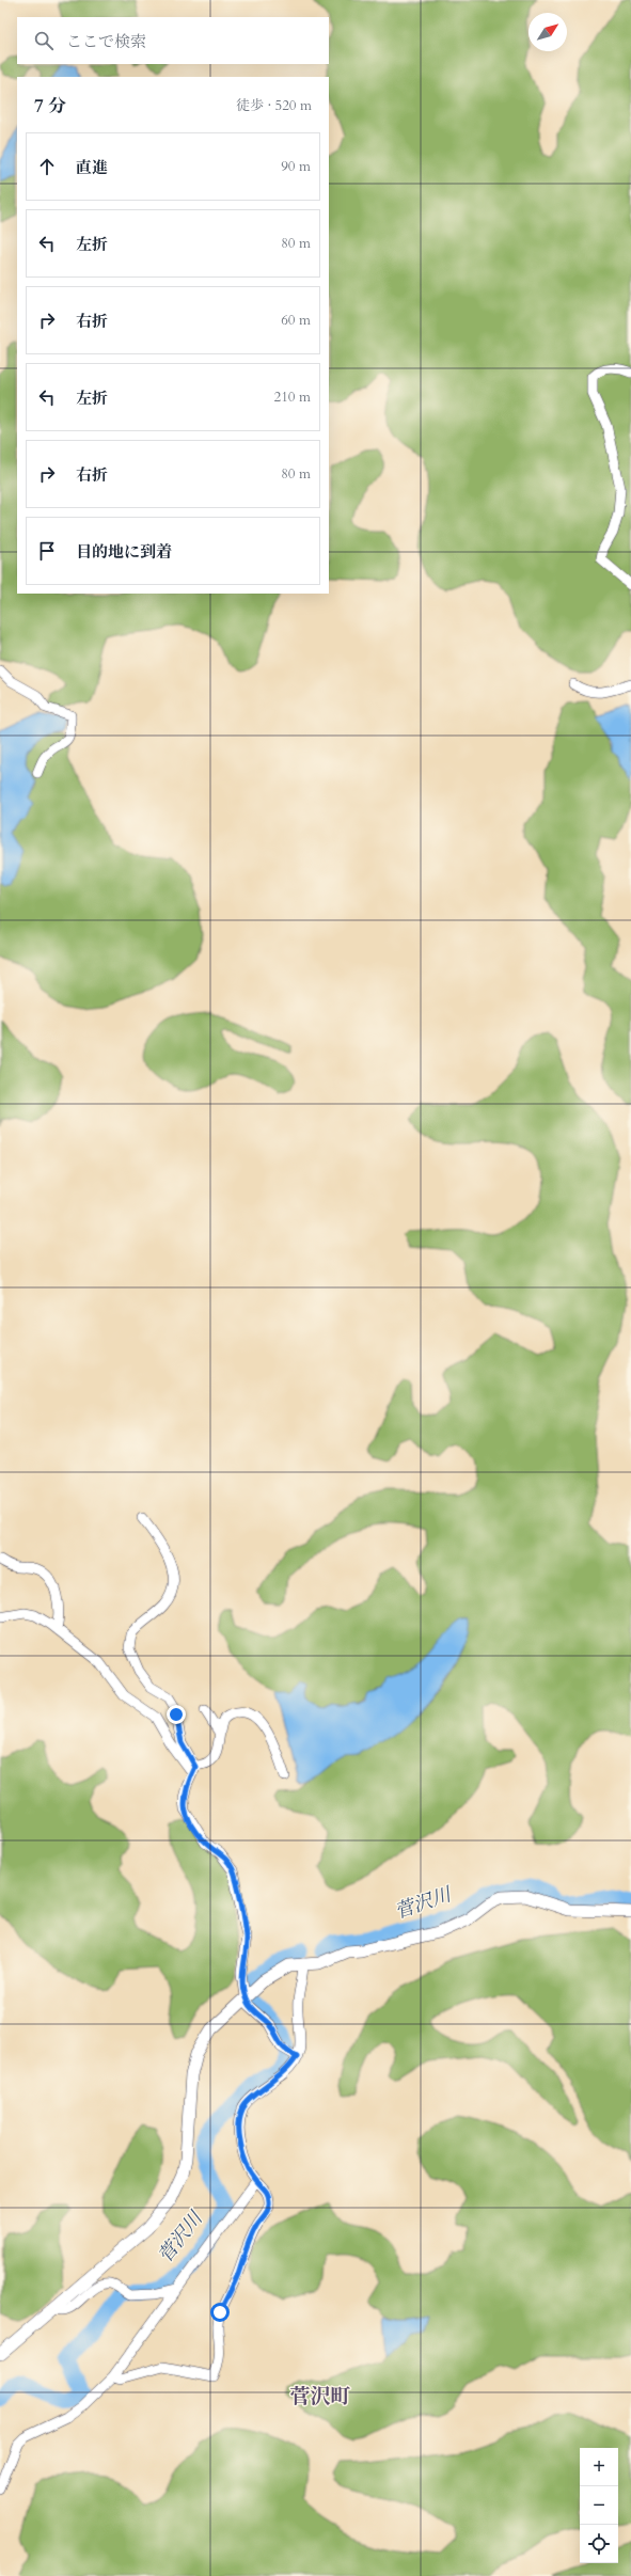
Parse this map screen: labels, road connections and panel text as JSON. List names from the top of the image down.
{
  "districts": ["菅沢町"],
  "water": ["菅沢川"],
  "north": "top right",
  "page": {
    "search": "ここで検索",
    "heading": ["7 分", "徒歩 · 520 m"],
    "list": [
      ["直進", "90 m"],
      ["左折", "80 m"],
      ["右折", "60 m"],
      ["左折", "210 m"],
      ["右折", "80 m"],
      "目的地に到着"
    ],
    "map_buttons": ["+", "−"]
  }
}
